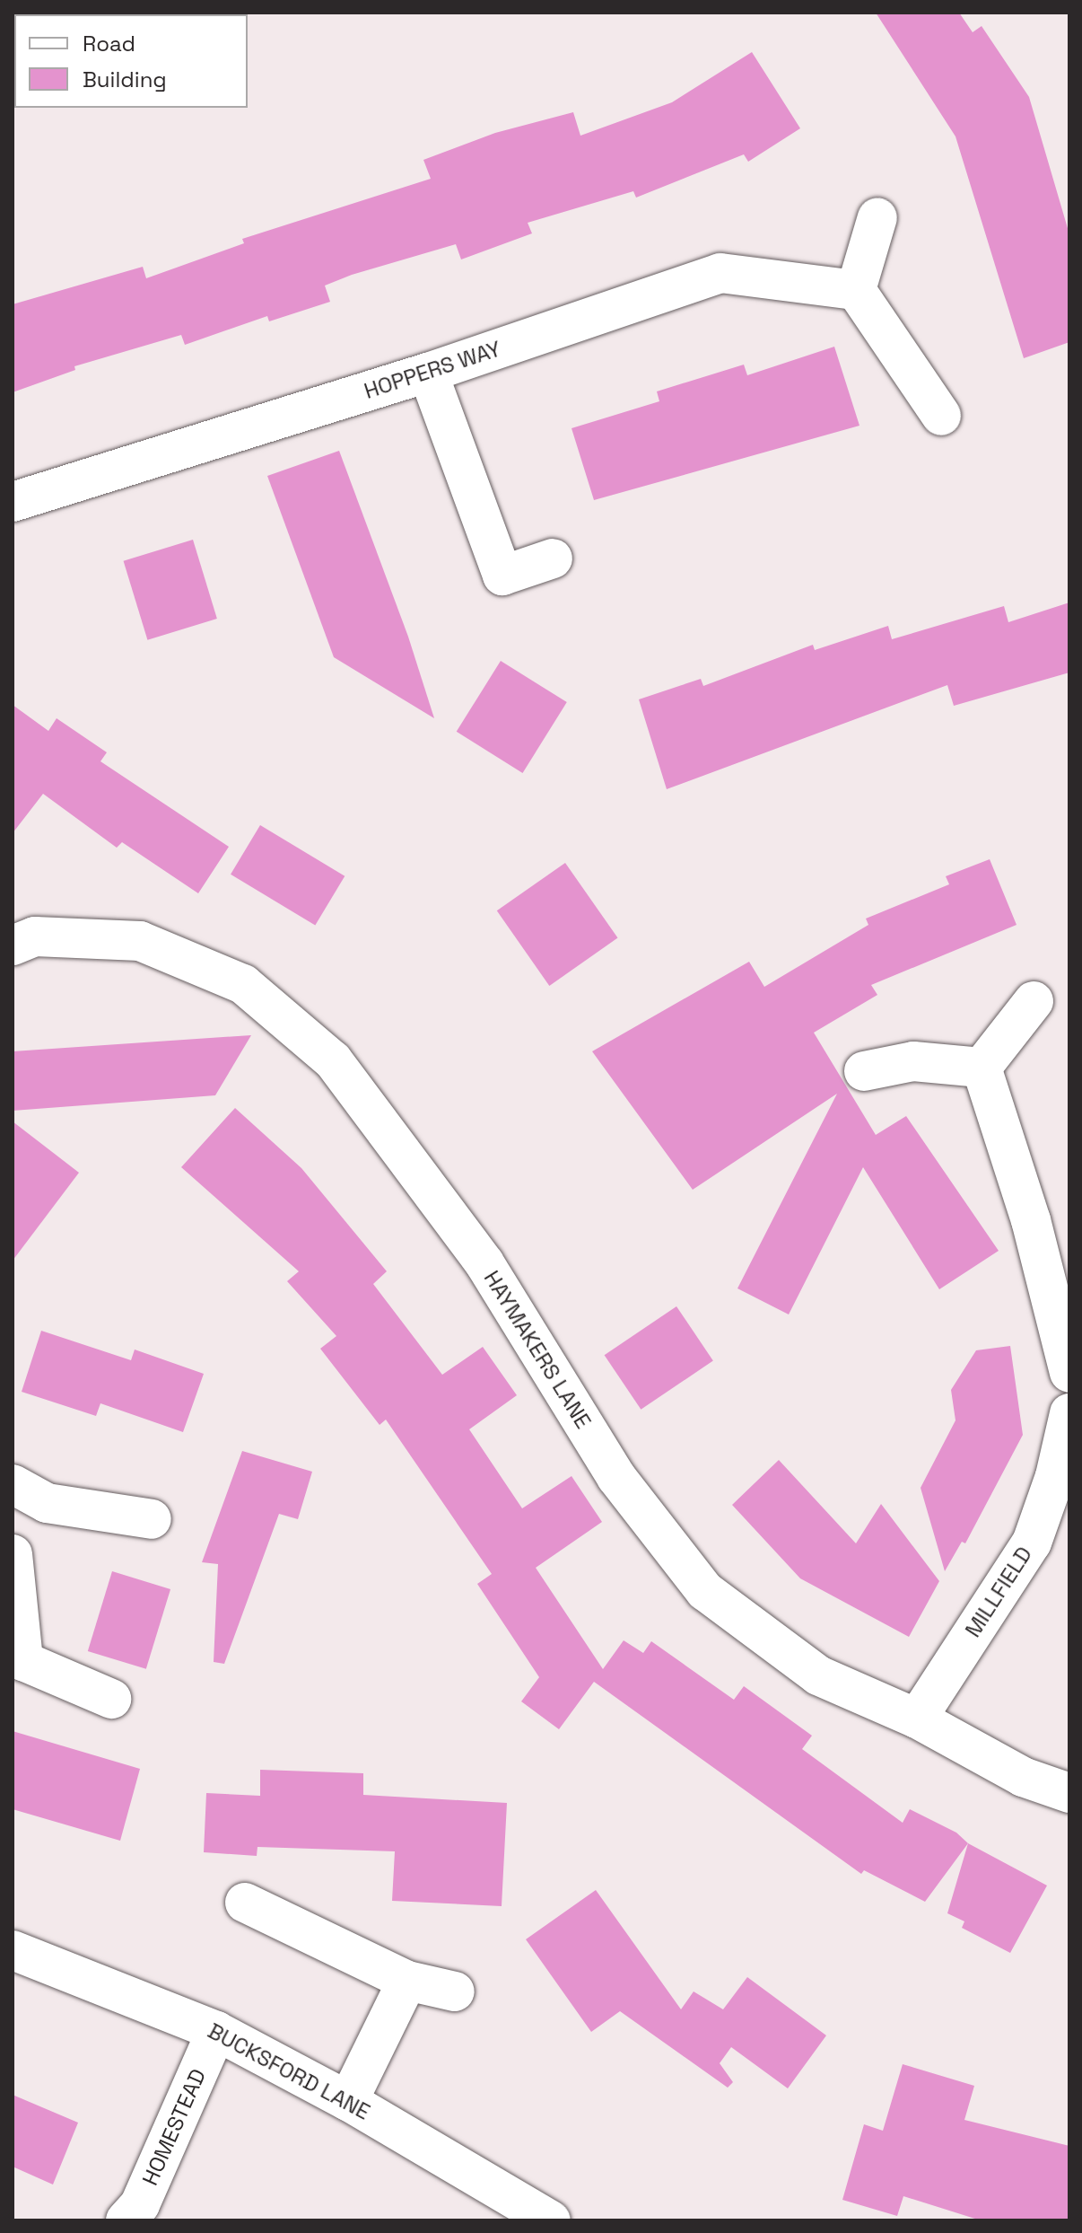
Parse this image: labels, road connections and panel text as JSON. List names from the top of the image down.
{
  "streets": {
    "street": [
      "HOPPERS WAY",
      "HAYMAKERS LANE",
      "MILLFIELD",
      "BUCKSFORD LANE",
      "HOMESTEAD"
    ]
  },
  "crossings": [
    ["HAYMAKERS LANE", "MILLFIELD"],
    ["BUCKSFORD LANE", "HOMESTEAD"]
  ],
  "legend": ["Road", "Building"]
}
